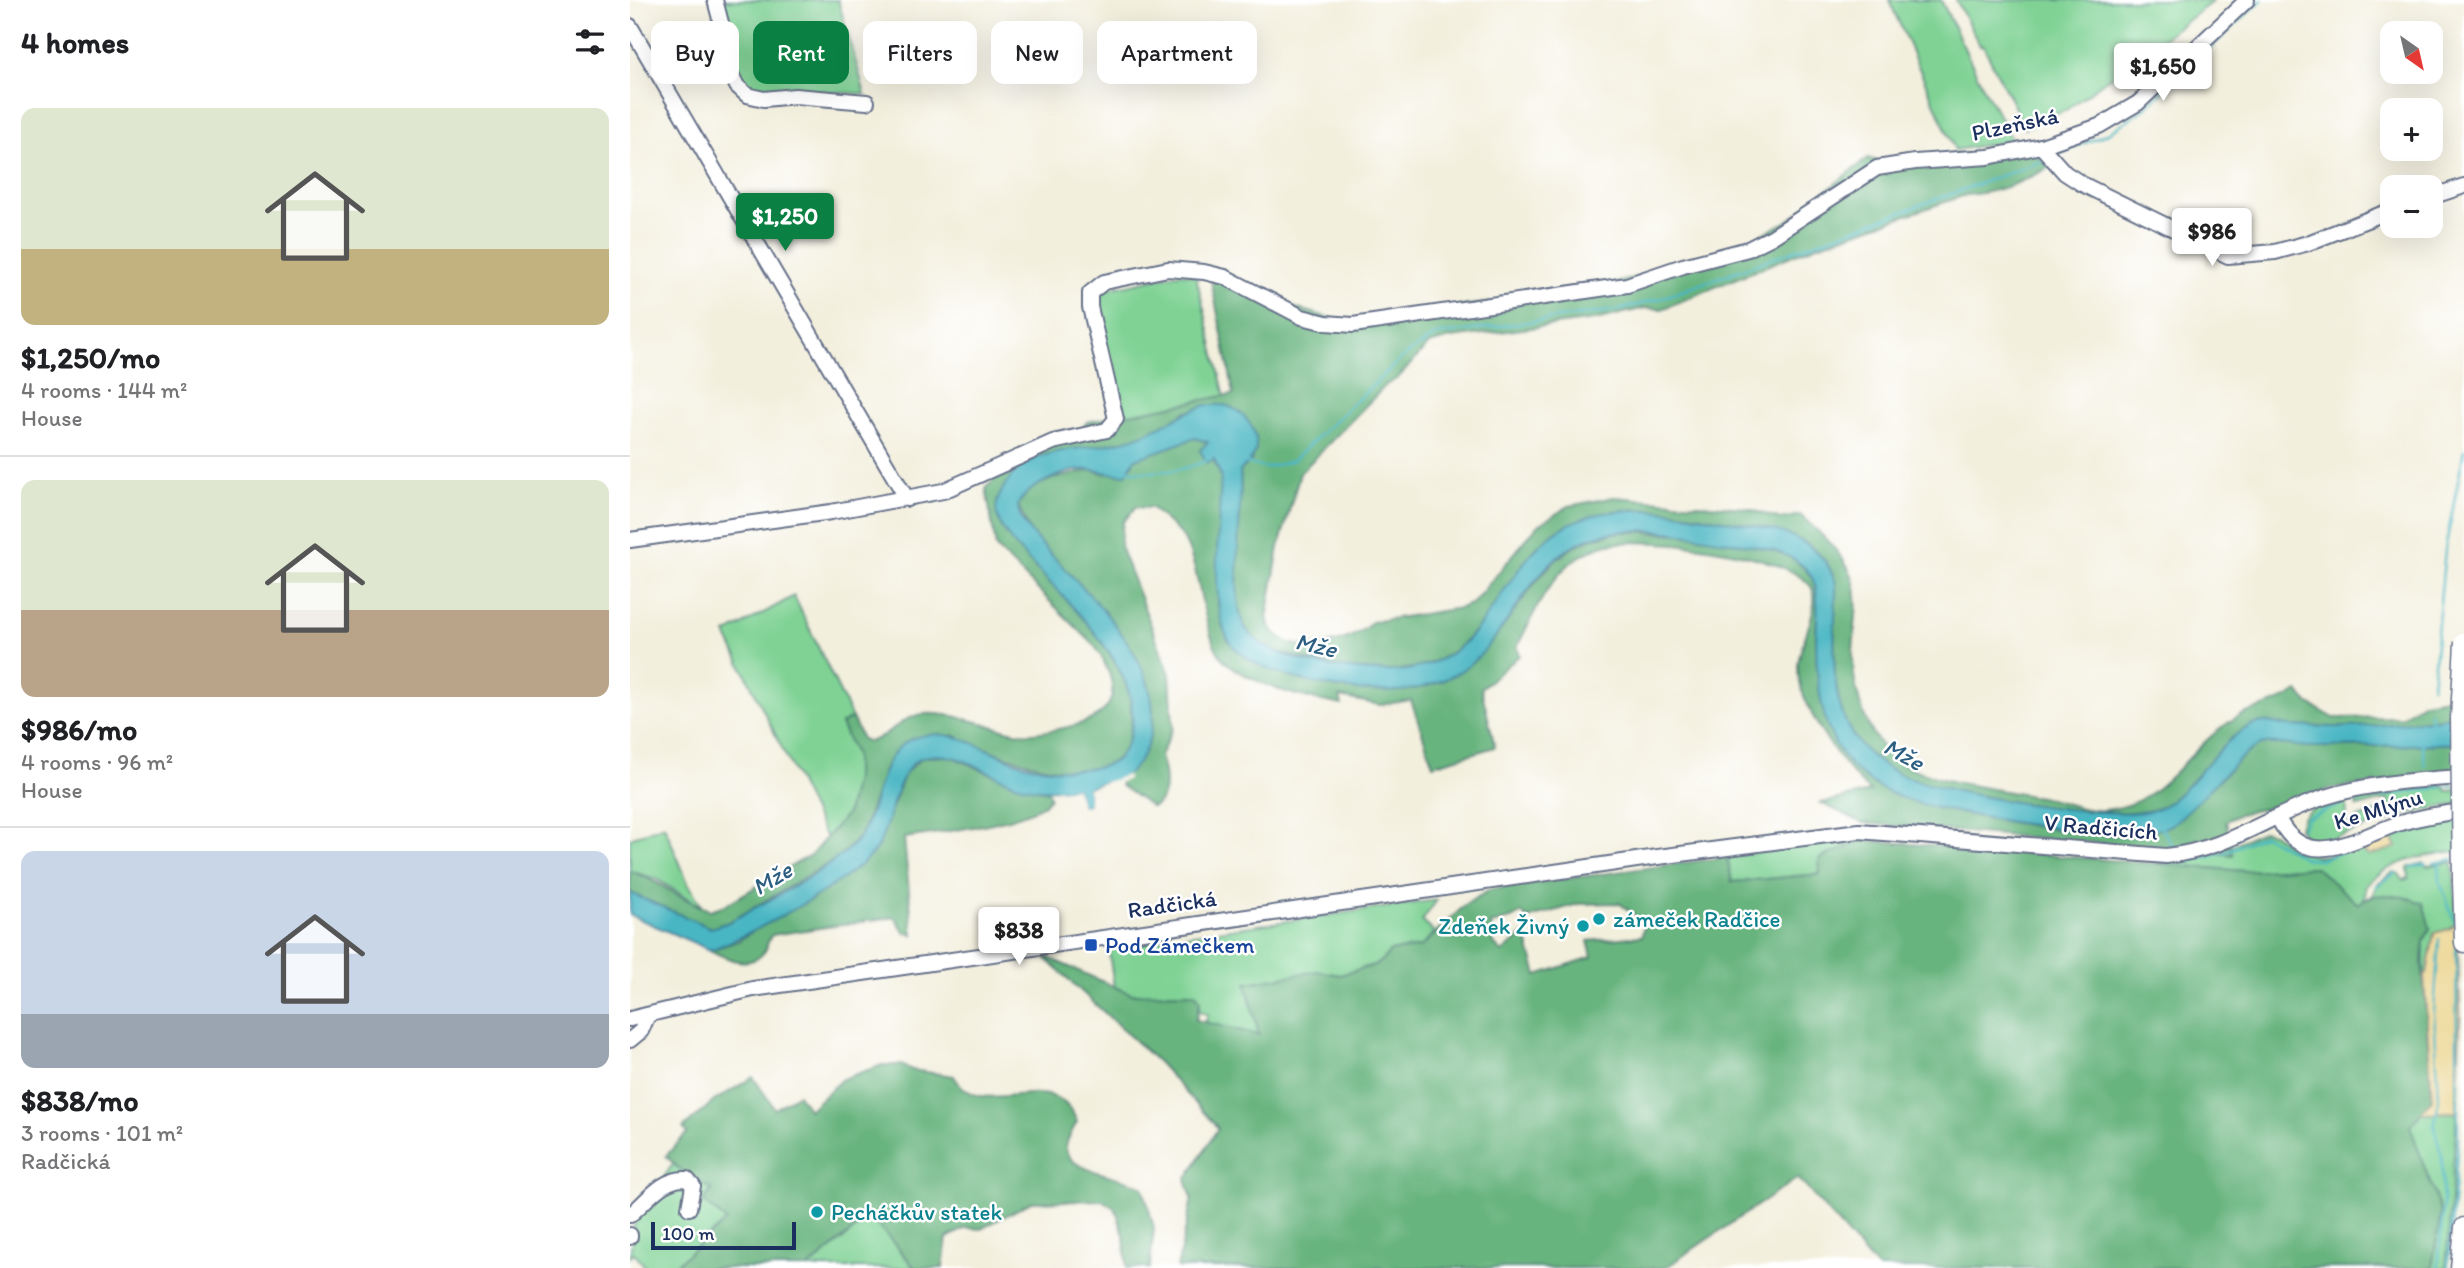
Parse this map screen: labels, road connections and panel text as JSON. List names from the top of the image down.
{
  "streets": {
    "street": [
      "Plzeňská",
      "Ke Mlýnu",
      "V Radčicích",
      "Radčická"
    ]
  },
  "crossings": [
    ["Ke Mlýnu", "V Radčicích"],
    ["V Radčicích", "Radčická"]
  ],
  "water": ["Mže"],
  "places": {
    "other": ["zámeček Radčice", "Zdeňek Živný", "Pecháčkův statek"],
    "transit": ["Pod Zámečkem"]
  },
  "scale_bar": "100 m",
  "north": "bottom right",
  "page": {
    "heading": "4 homes",
    "map_buttons": ["+", "−"],
    "chip": [
      "Buy",
      "Rent",
      "Filters",
      "New",
      "Apartment"
    ],
    "price": [
      "$1,650",
      "$1,250",
      "$986",
      "$838"
    ],
    "list": [
      {
        "name": "$1,250/mo",
        "note": "4 rooms · 144 m² · House"
      },
      {
        "name": "$986/mo",
        "note": "4 rooms · 96 m² · House"
      },
      {
        "name": "$838/mo",
        "note": "3 rooms · 101 m² · Radčická"
      }
    ],
    "scale": "100 m"
  }
}
